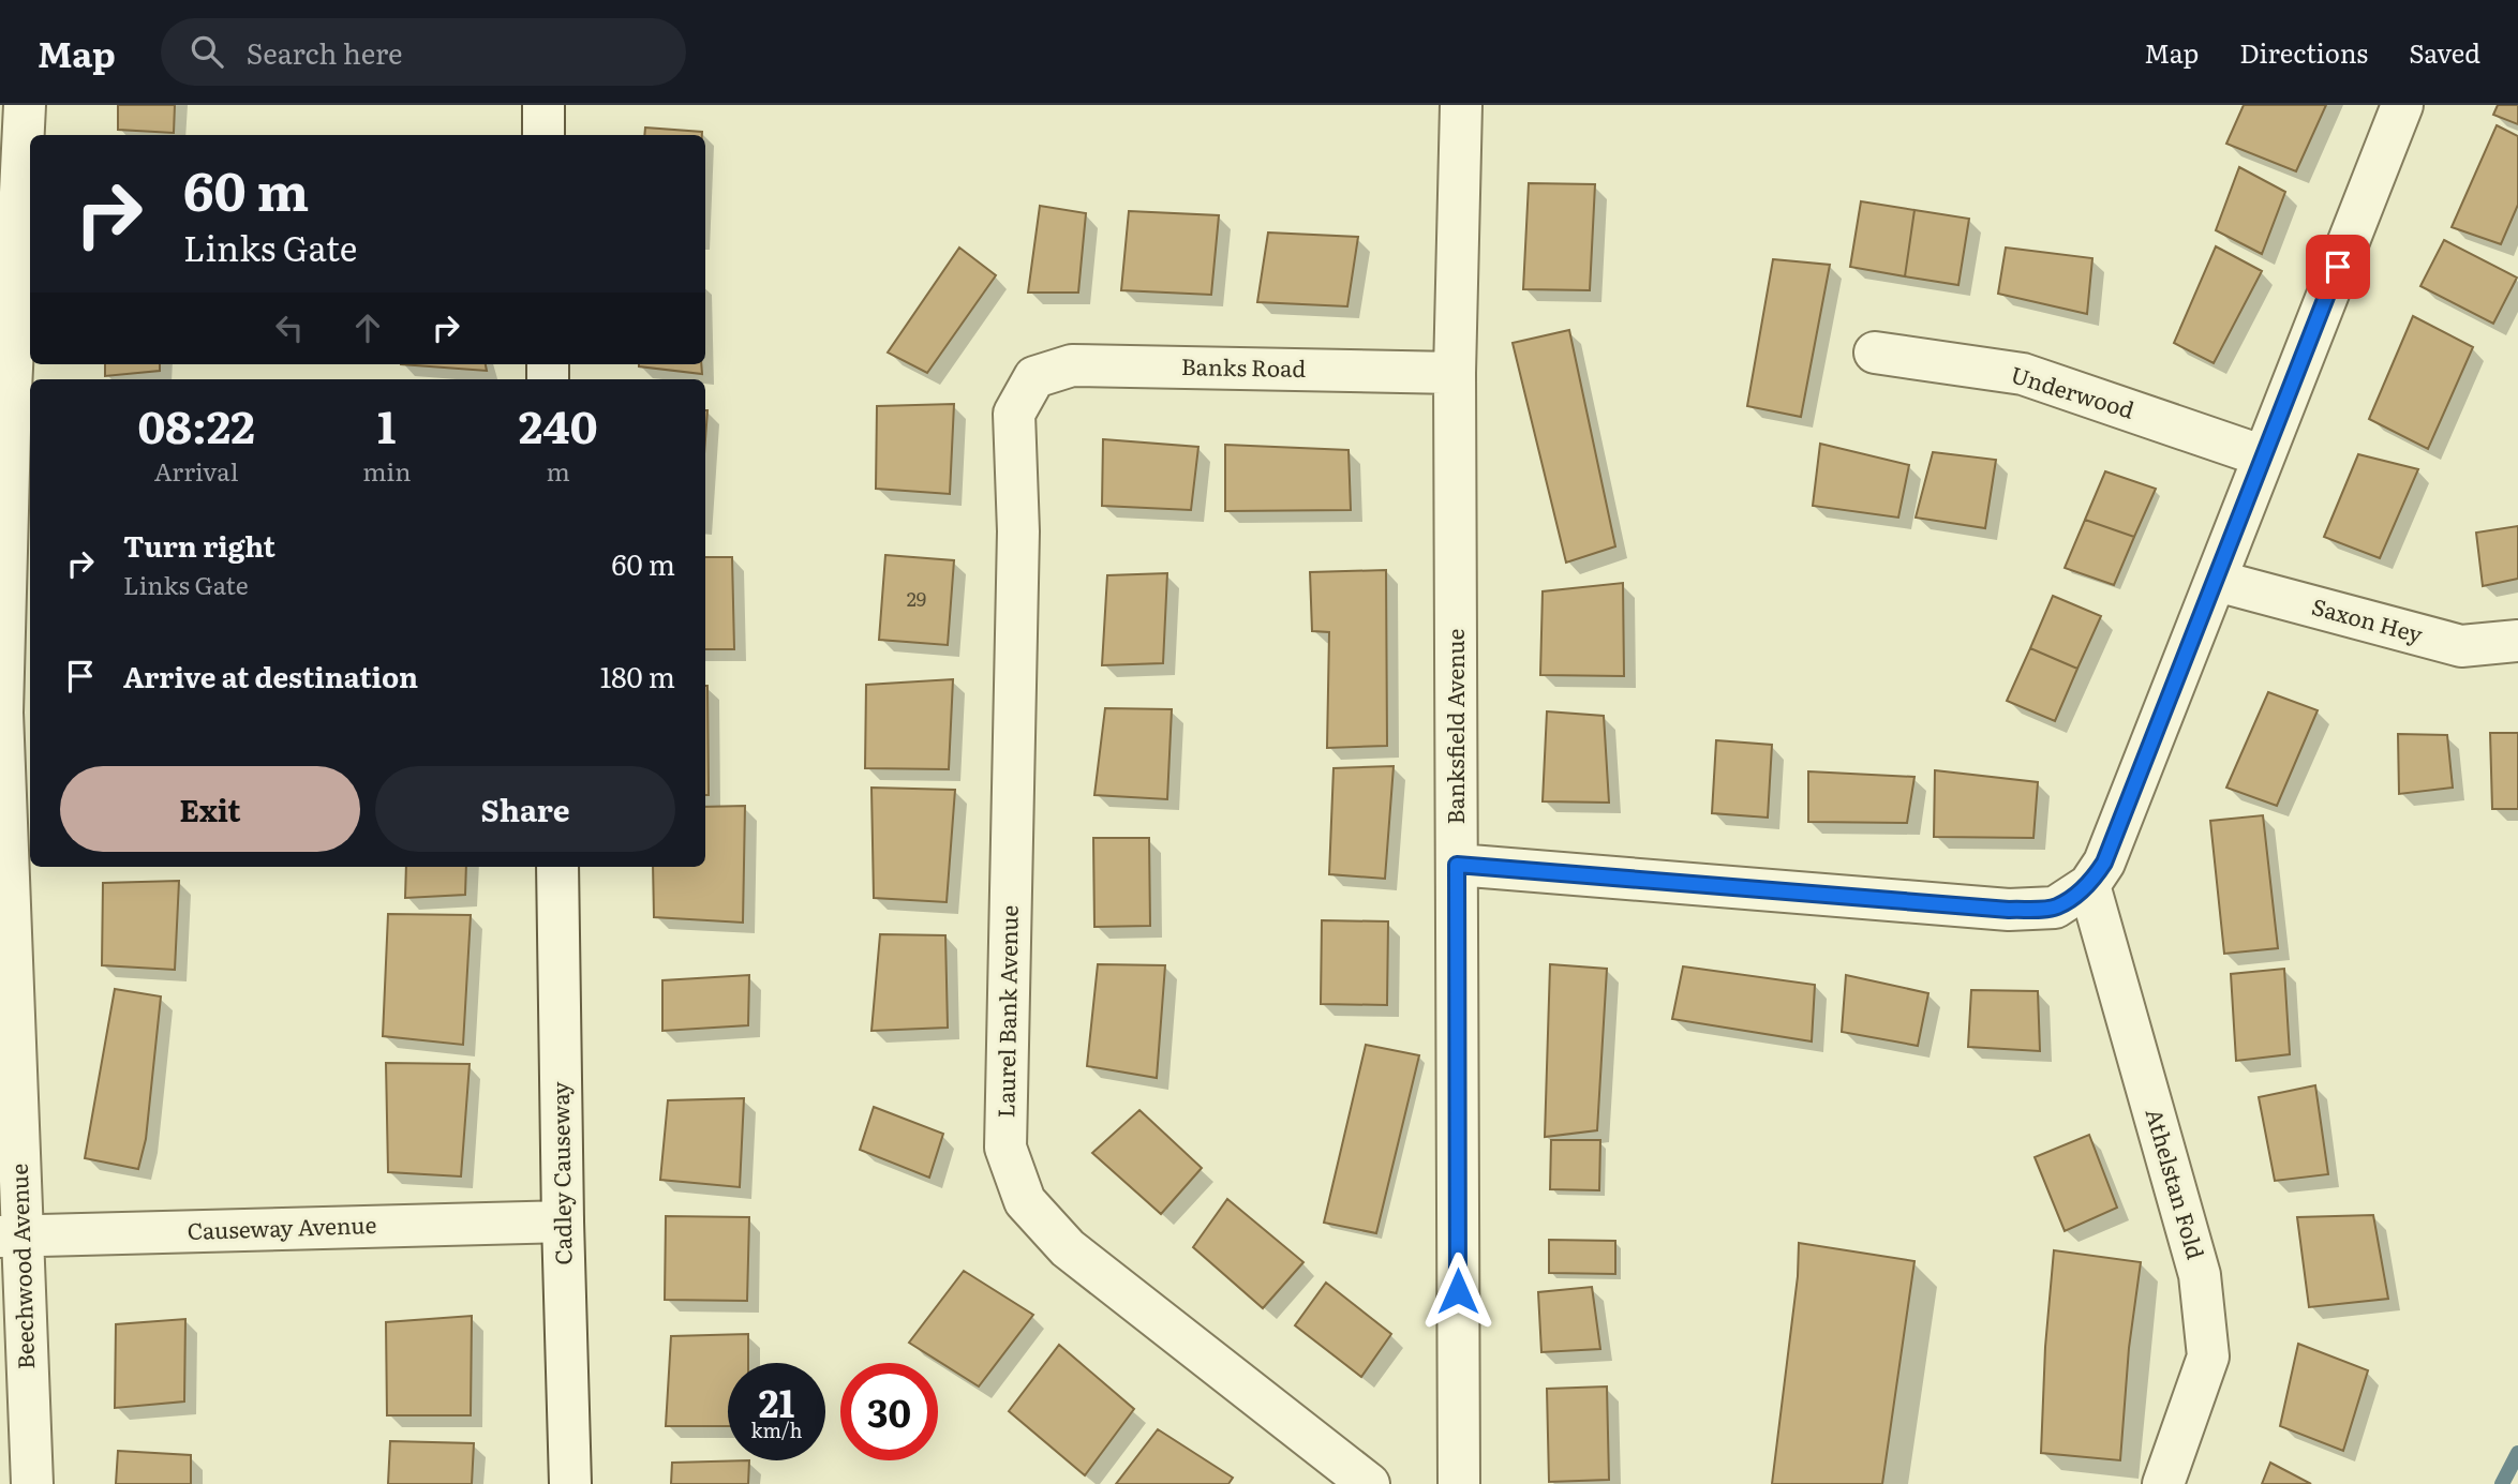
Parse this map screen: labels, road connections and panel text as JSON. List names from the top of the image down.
{
  "streets": {
    "street": [
      "Banks Road",
      "Underwood",
      "Saxon Hey",
      "Banksfield Avenue",
      "Laurel Bank Avenue",
      "Cadley Causeway",
      "Athelstan Fold",
      "Causeway Avenue",
      "Beechwood Avenue"
    ]
  },
  "crossings": [
    ["Banks Road", "Banksfield Avenue"],
    ["Banks Road", "Laurel Bank Avenue"],
    ["Cadley Causeway", "Causeway Avenue"],
    ["Causeway Avenue", "Beechwood Avenue"]
  ],
  "house_numbers": ["29"],
  "page": {
    "header": "Map",
    "search": "Search here",
    "nav": ["Map", "Directions", "Saved"],
    "turn": ["60 m", "Links Gate"],
    "eta": [
      "08:22",
      "Arrival",
      "1",
      "min",
      "240",
      "m"
    ],
    "list": [
      {
        "name": "Turn right",
        "note": "Links Gate",
        "value": "60 m"
      },
      {
        "name": "Arrive at destination",
        "value": "180 m"
      }
    ],
    "buttons": ["Exit", "Share"],
    "speed": "21 km/h",
    "limit": "30"
  }
}
